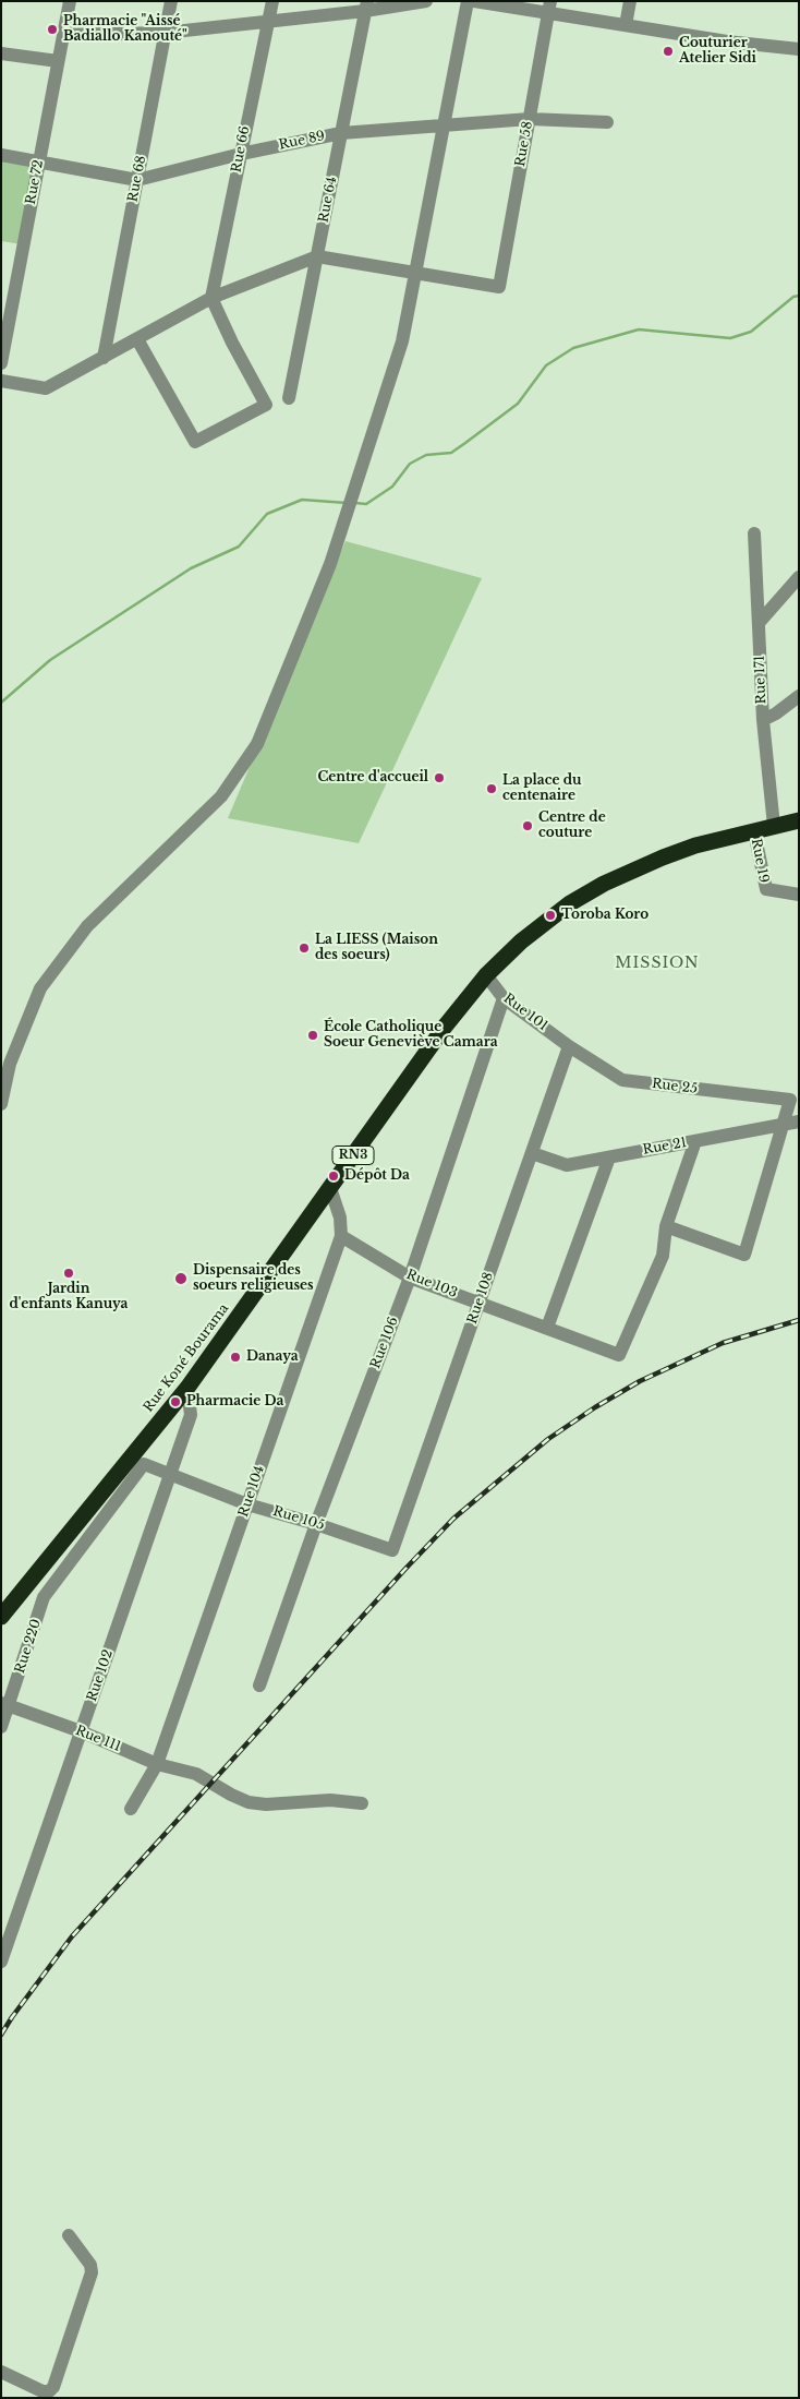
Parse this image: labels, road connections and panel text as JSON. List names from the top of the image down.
{
  "streets": {
    "highway": ["RN3", "Rue Koné Bourama"],
    "street": [
      "Rue 89",
      "Rue 58",
      "Rue 66",
      "Rue 68",
      "Rue 72",
      "Rue 64",
      "Rue 171",
      "Rue 19",
      "Rue 101",
      "Rue 25",
      "Rue 21",
      "Rue 103",
      "Rue 108",
      "Rue 106",
      "Rue 104",
      "Rue 105",
      "Rue 220",
      "Rue 102",
      "Rue 111"
    ]
  },
  "crossings": [
    ["Rue 89", "Rue 58"],
    ["Rue 89", "Rue 66"],
    ["Rue 89", "Rue 68"],
    ["Rue 89", "Rue 72"],
    ["Rue 89", "Rue 64"],
    ["Rue 171", "Rue Koné Bourama"],
    ["Rue 19", "Rue Koné Bourama"],
    ["Rue 101", "Rue 25"],
    ["Rue 101", "Rue 108"],
    ["Rue 101", "Rue 106"],
    ["Rue 101", "Rue Koné Bourama"],
    ["Rue 25", "Rue 21"],
    ["Rue 25", "Rue 108"],
    ["Rue 21", "Rue 108"],
    ["Rue 103", "Rue 108"],
    ["Rue 103", "Rue 106"],
    ["Rue 103", "Rue 104"],
    ["Rue 108", "Rue 105"],
    ["Rue 106", "Rue 105"],
    ["Rue Koné Bourama", "Rue 104"],
    ["Rue Koné Bourama", "Rue 102"],
    ["Rue 104", "Rue 105"],
    ["Rue 104", "Rue 111"],
    ["Rue 105", "Rue 220"],
    ["Rue 105", "Rue 102"],
    ["Rue 220", "Rue 111"],
    ["Rue 102", "Rue 111"]
  ],
  "districts": ["MISSION"],
  "places": [
    "Pharmacie \"Aissé Badiallo Kanouté\"",
    "Couturier Atelier Sidi",
    "Centre d'accueil",
    "La place du centenaire",
    "Centre de couture",
    "Toroba Koro",
    "La LIESS (Maison des soeurs)",
    "École Catholique Soeur Geneviève Camara",
    "Dépôt Da",
    "Jardin d'enfants Kanuya",
    "Dispensaire des soeurs religieuses",
    "Danaya",
    "Pharmacie Da"
  ]
}
